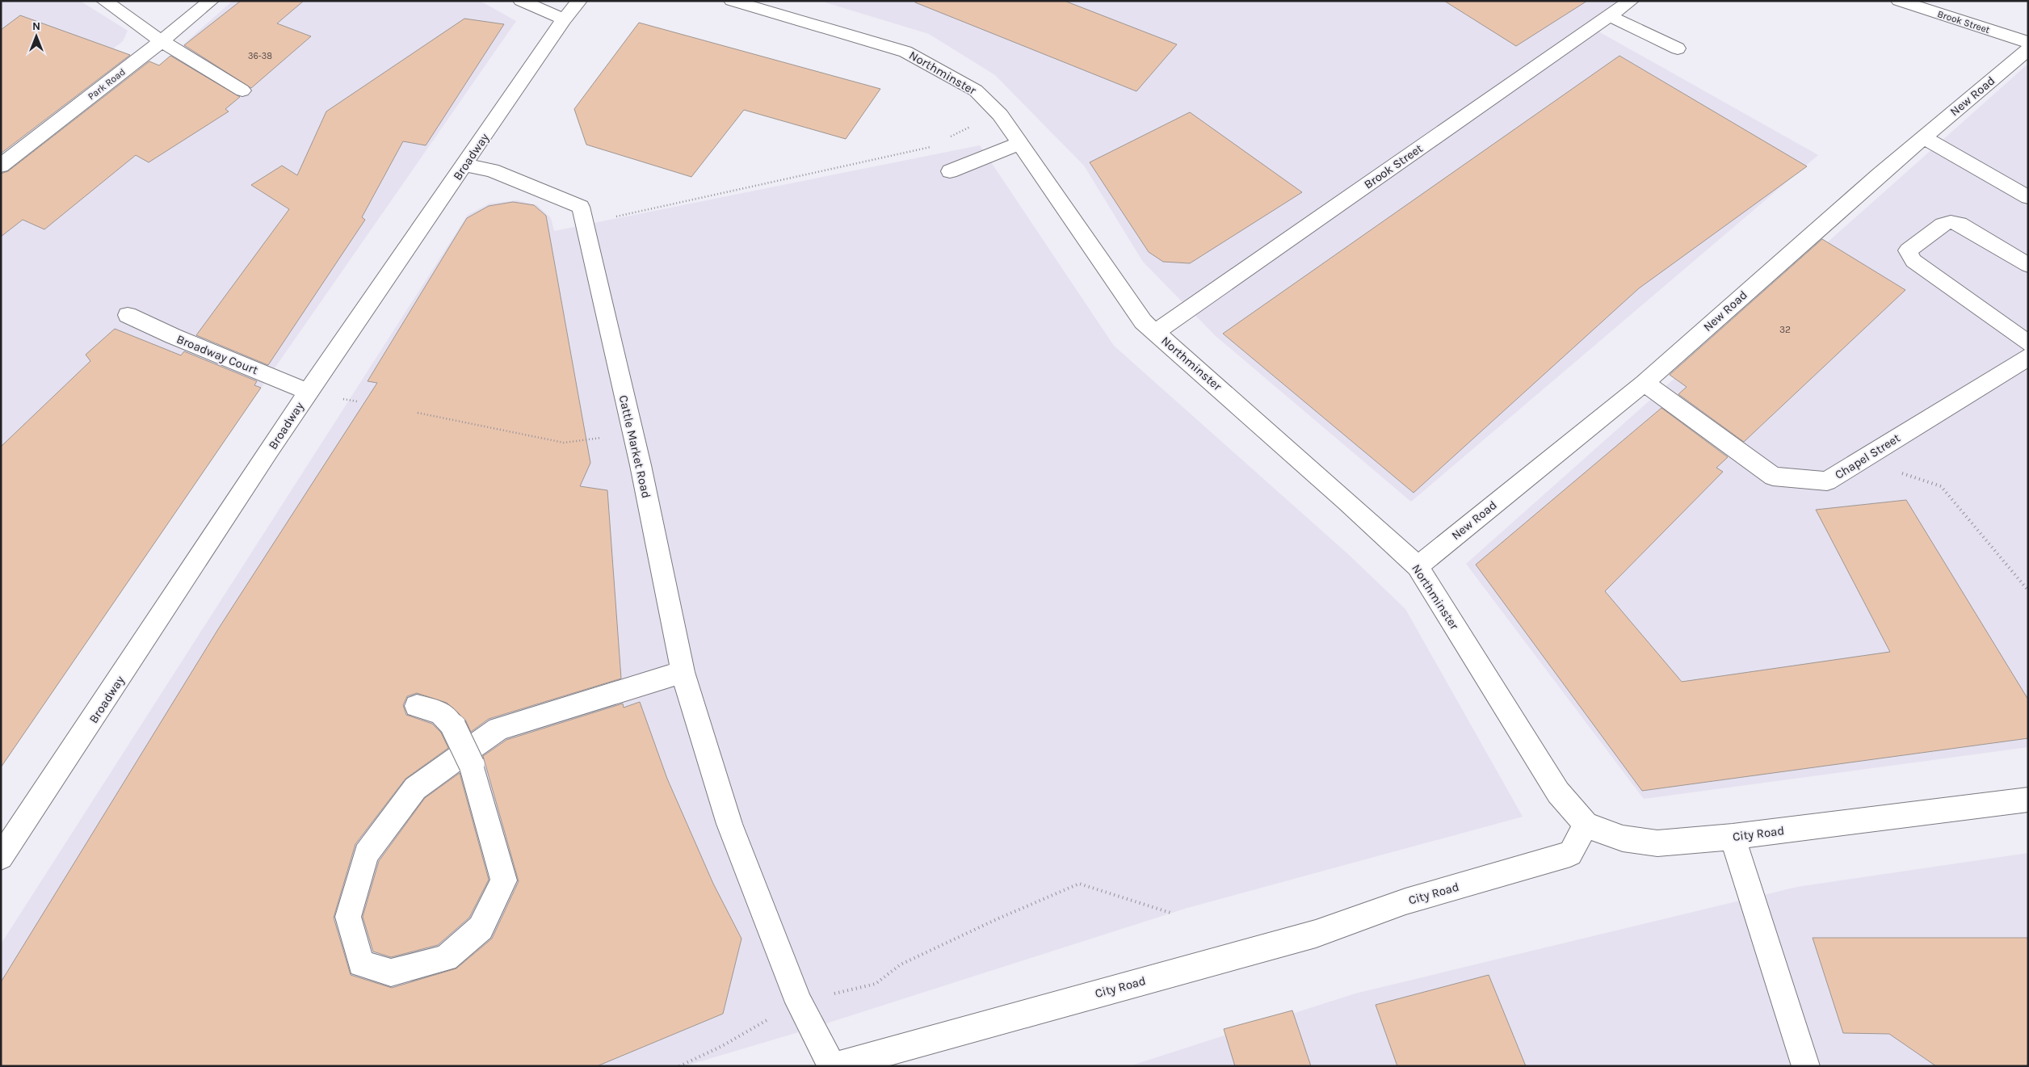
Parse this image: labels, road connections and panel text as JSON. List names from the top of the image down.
{
  "streets": {
    "street": [
      "Brook Street",
      "Northminster",
      "Park Road",
      "New Road",
      "Broadway",
      "Broadway Court",
      "Cattle Market Road",
      "Chapel Street",
      "City Road"
    ]
  },
  "crossings": [
    ["Brook Street", "Northminster"],
    ["Northminster", "New Road"],
    ["Northminster", "City Road"],
    ["New Road", "Chapel Street"],
    ["Broadway", "Broadway Court"],
    ["Broadway", "Cattle Market Road"],
    ["Cattle Market Road", "City Road"]
  ],
  "house_numbers": ["36-38", "32"],
  "north": "top"
}
